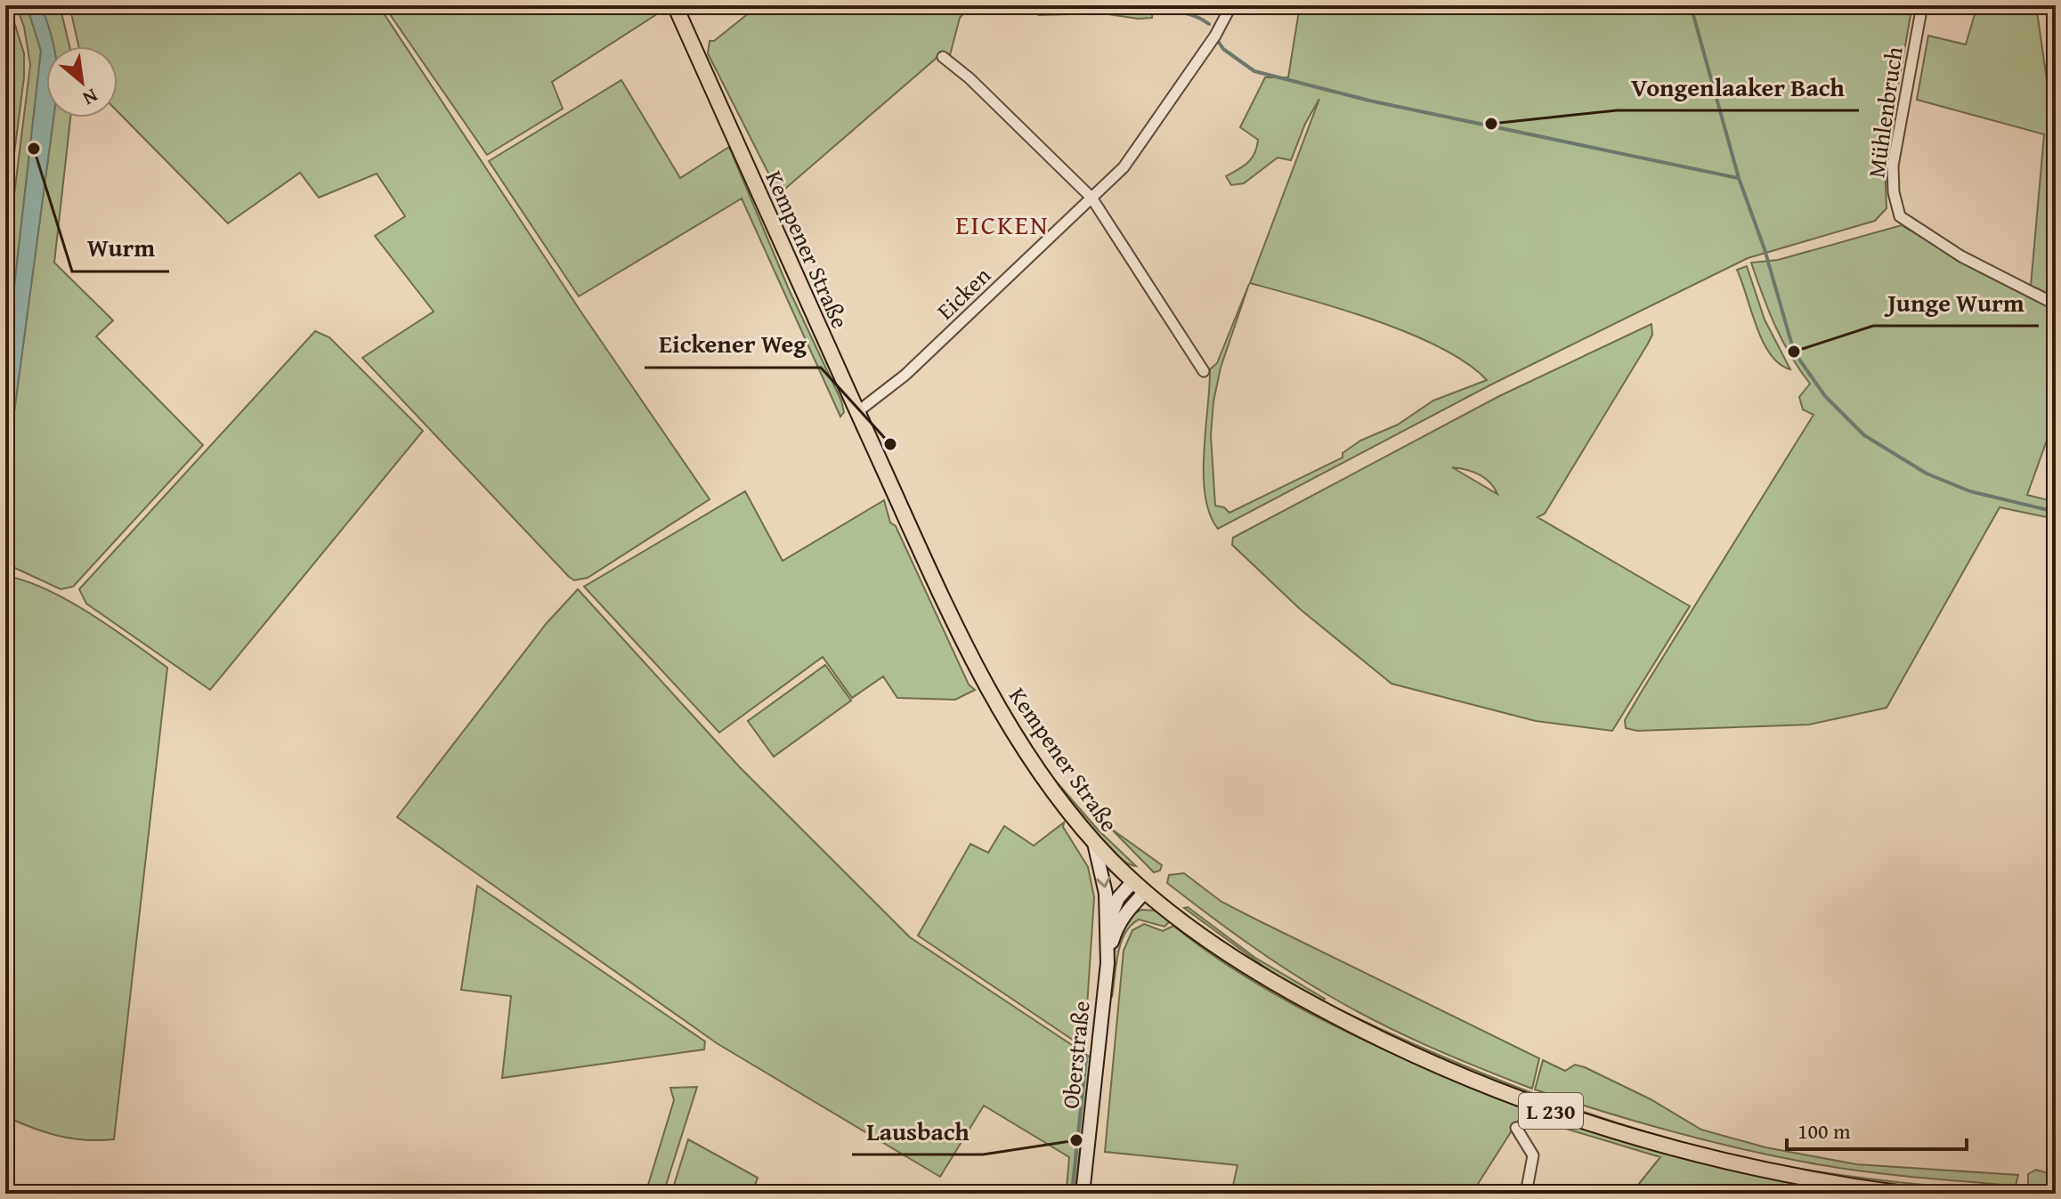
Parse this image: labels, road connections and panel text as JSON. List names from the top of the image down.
{
  "streets": {
    "main road": ["Kempener Straße", "L 230"],
    "street": ["Mühlenbruch", "Eicken", "Oberstraße"]
  },
  "crossings": [
    ["Kempener Straße", "Eicken"]
  ],
  "districts": ["EICKEN"],
  "places": [
    "Vongenlaaker Bach",
    "Wurm",
    "Junge Wurm",
    "Eickener Weg",
    "Lausbach"
  ],
  "scale_bar": "100 m",
  "north": "bottom right"
}
